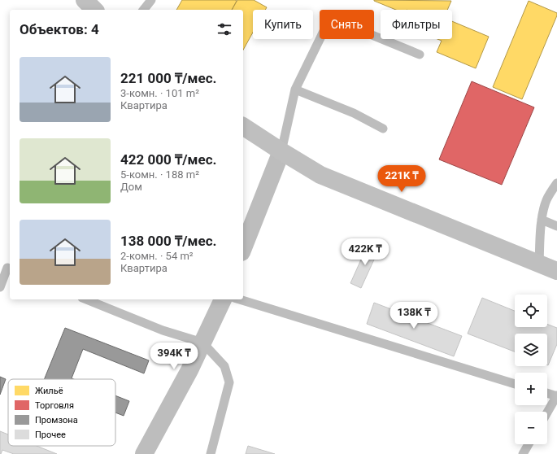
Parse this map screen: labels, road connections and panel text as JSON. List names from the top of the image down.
{
  "legend": [
    "Жильё",
    "Торговля",
    "Промзона",
    "Прочее"
  ],
  "page": {
    "chip": ["Купить", "Снять", "Фильтры"],
    "heading": "Объектов: 4",
    "list": [
      {
        "name": "221 000 ₸/мес.",
        "note": "3-комн. · 101 m² · Квартира"
      },
      {
        "name": "422 000 ₸/мес.",
        "note": "5-комн. · 188 m² · Дом"
      },
      {
        "name": "138 000 ₸/мес.",
        "note": "2-комн. · 54 m² · Квартира"
      }
    ],
    "price": [
      "221K ₸",
      "422K ₸",
      "138K ₸",
      "394K ₸"
    ],
    "map_buttons": ["+", "−"]
  }
}
